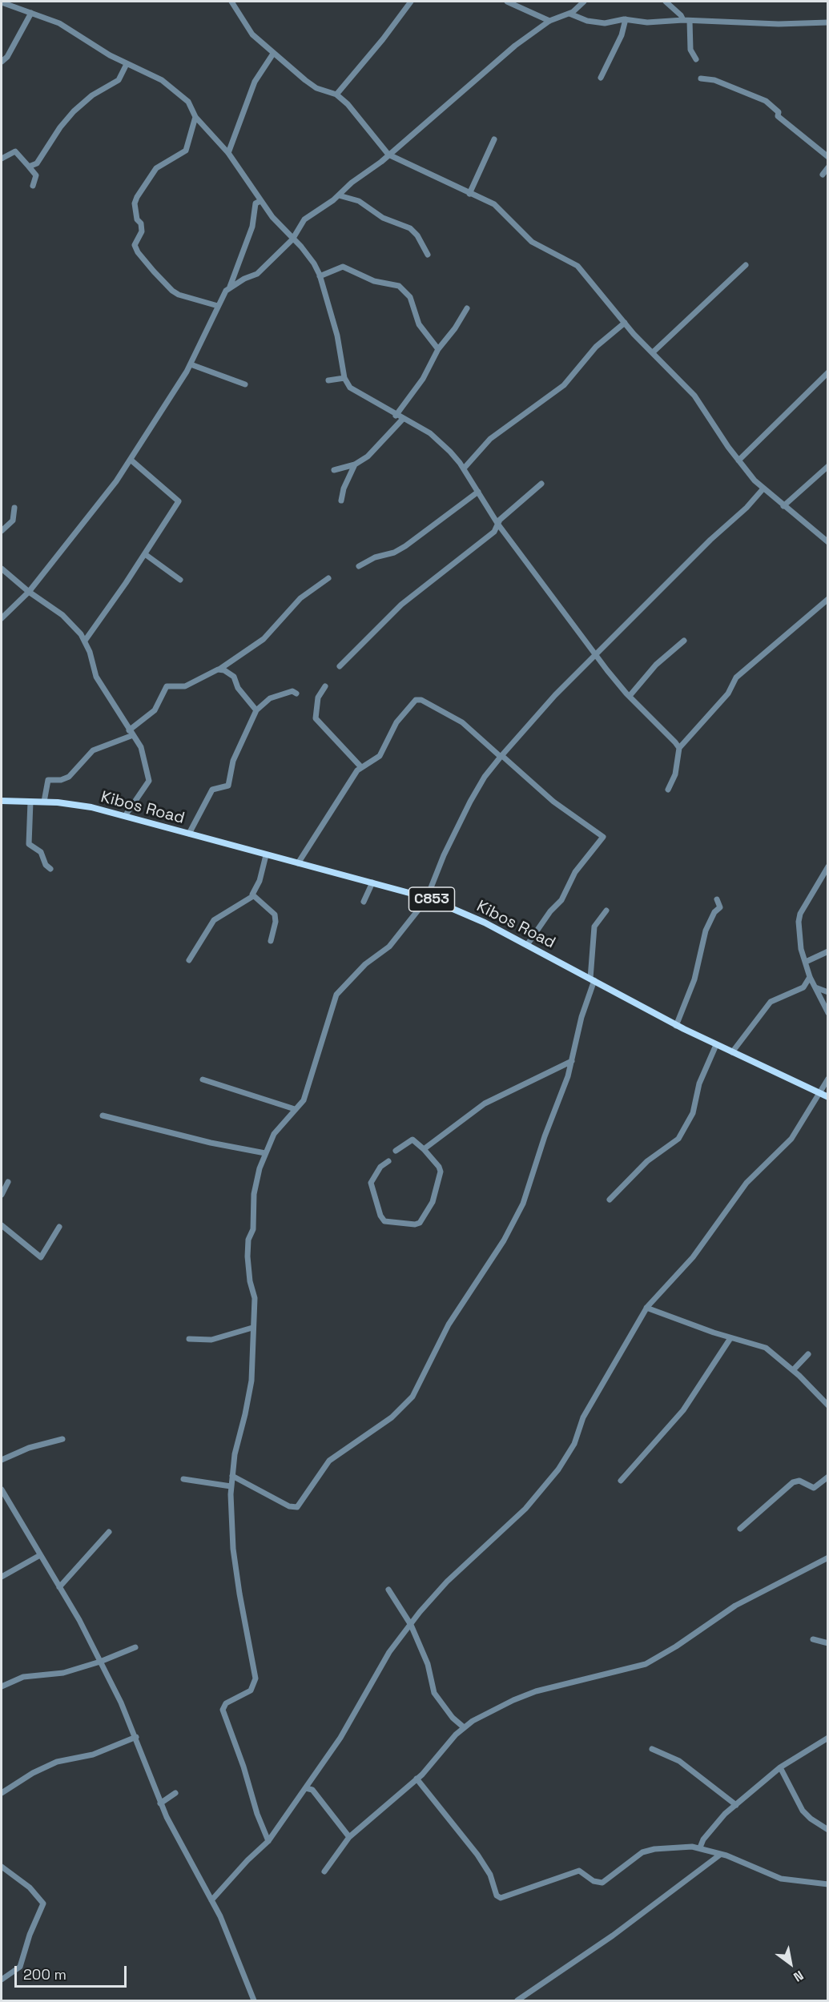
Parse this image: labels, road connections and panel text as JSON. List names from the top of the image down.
{
  "streets": {
    "main road": ["Kibos Road", "C853"]
  },
  "scale_bar": "200 m",
  "north": "bottom right"
}
